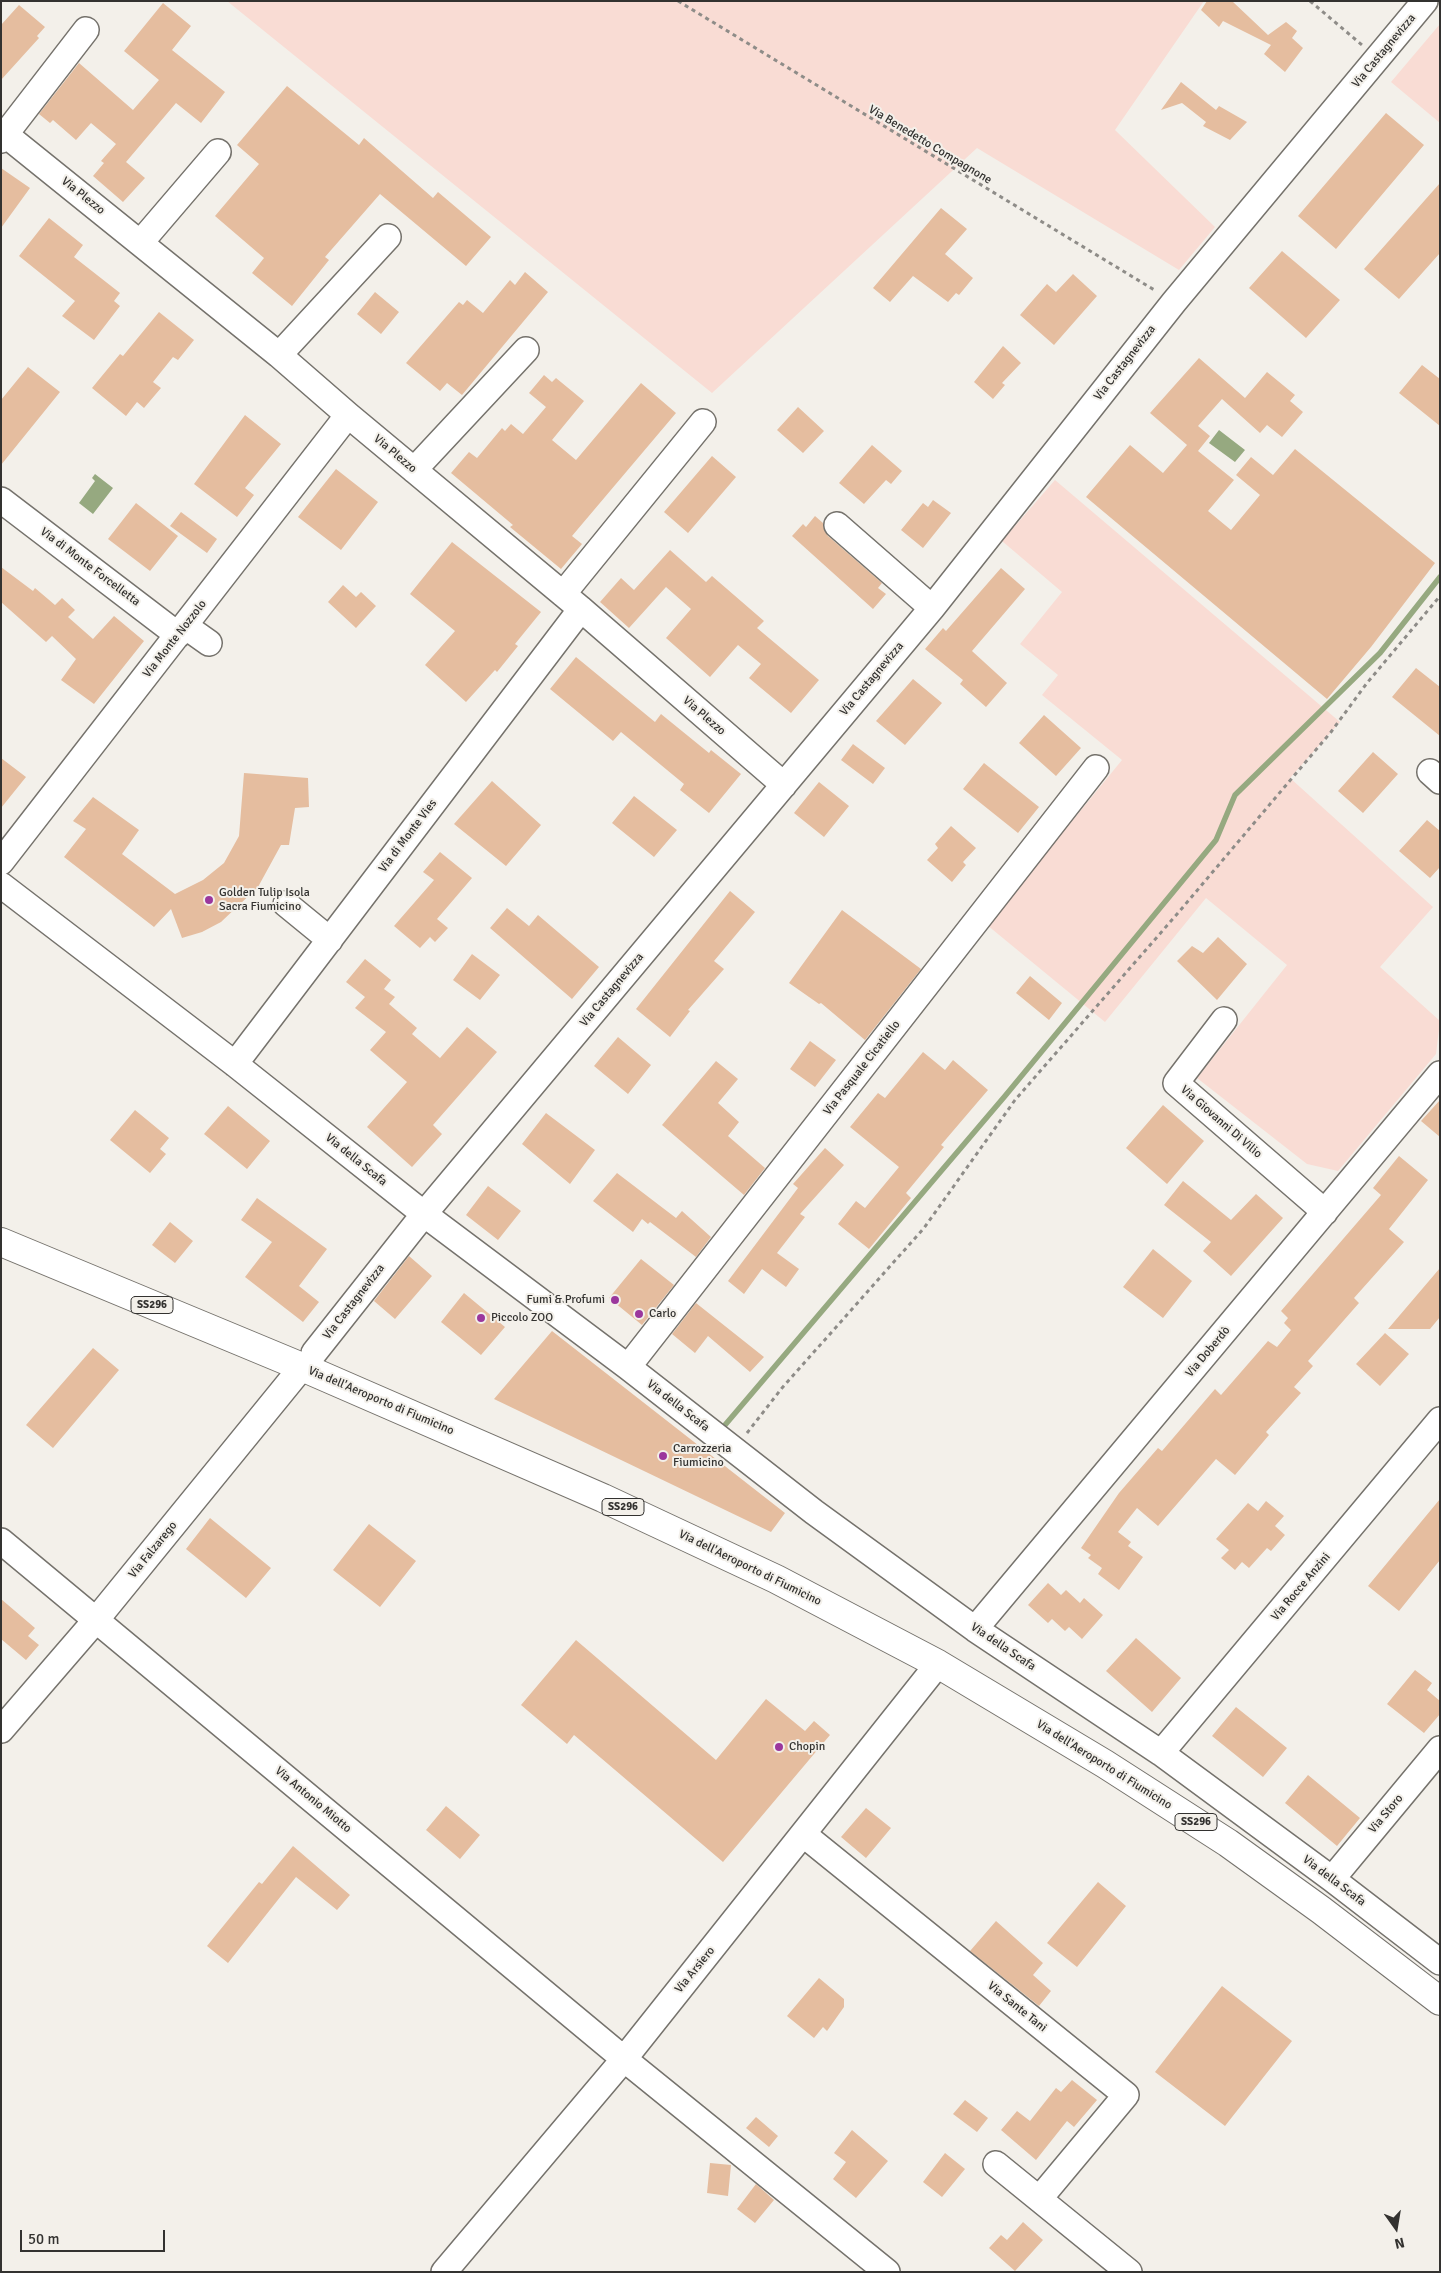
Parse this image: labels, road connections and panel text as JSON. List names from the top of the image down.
{
  "streets": {
    "main road": ["SS296", "Via dell'Aeroporto di Fiumicino"],
    "street": [
      "Via Castagnevizza",
      "Via Plezzo",
      "Via di Monte Forcelletta",
      "Via Monte Nozzolo",
      "Via di Monte Vies",
      "Via Pasquale Cicatiello",
      "Via Giovanni Di Vilio",
      "Via della Scafa",
      "Via Doberdò",
      "Via Falzarego",
      "Via Rocce Anzini",
      "Via Antonio Miotto",
      "Via Storo",
      "Via Arsiero",
      "Via Sante Tani"
    ],
    "path": ["Via Benedetto Compagnone"]
  },
  "crossings": [
    ["Via Castagnevizza", "Via Benedetto Compagnone"],
    ["Via Castagnevizza", "Via Plezzo"],
    ["Via Castagnevizza", "Via della Scafa"],
    ["Via Castagnevizza", "Via dell'Aeroporto di Fiumicino"],
    ["Via Castagnevizza", "Via Falzarego"],
    ["Via Plezzo", "Via Monte Nozzolo"],
    ["Via Plezzo", "Via di Monte Vies"],
    ["Via di Monte Forcelletta", "Via Monte Nozzolo"],
    ["Via di Monte Vies", "Via della Scafa"],
    ["Via Pasquale Cicatiello", "Via della Scafa"],
    ["Via Giovanni Di Vilio", "Via Doberdò"],
    ["Via della Scafa", "Via Doberdò"],
    ["Via della Scafa", "Via Rocce Anzini"],
    ["Via della Scafa", "Via Storo"],
    ["Via dell'Aeroporto di Fiumicino", "Via Falzarego"],
    ["Via dell'Aeroporto di Fiumicino", "Via Arsiero"],
    ["Via Falzarego", "Via Antonio Miotto"],
    ["Via Antonio Miotto", "Via Arsiero"],
    ["Via Arsiero", "Via Sante Tani"]
  ],
  "places": [
    "Golden Tulip Isola Sacra Fiumicino",
    "Fumi & Profumi",
    "Carlo",
    "Piccolo ZOO",
    "Carrozzeria Fiumicino",
    "Chopin"
  ],
  "scale_bar": "50 m",
  "north": "bottom"
}
